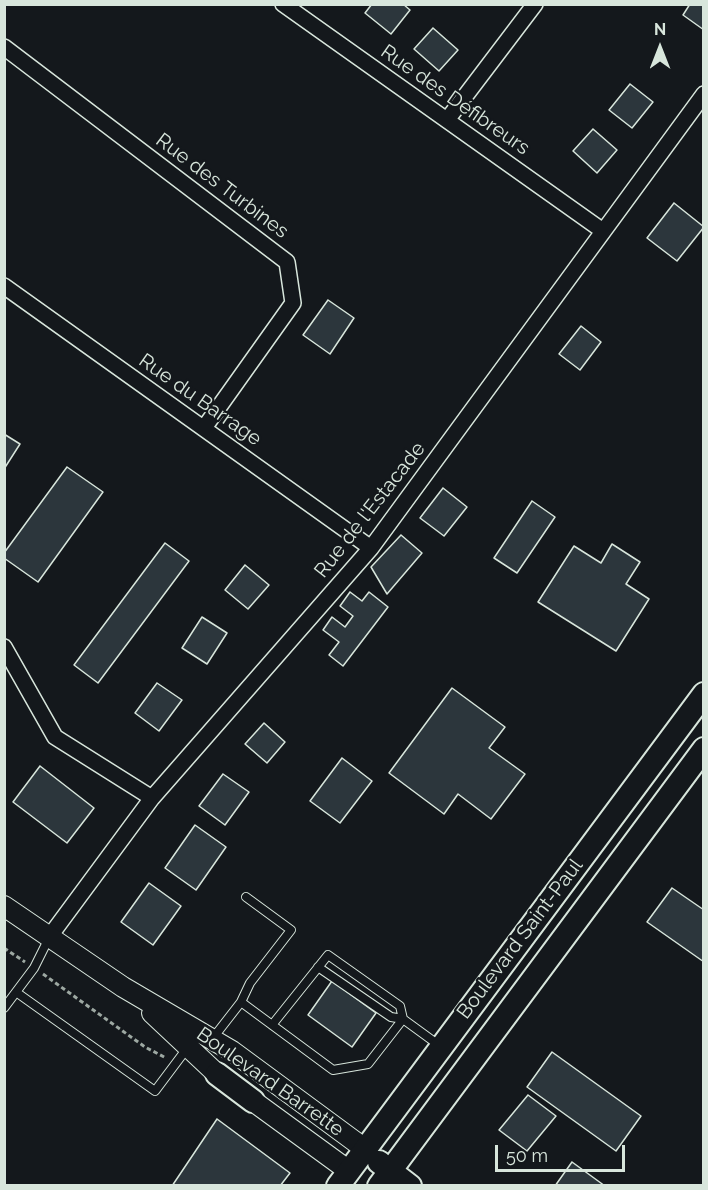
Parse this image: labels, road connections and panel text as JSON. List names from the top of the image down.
{
  "streets": {
    "main road": ["Boulevard Saint-Paul", "Boulevard Barrette"],
    "street": [
      "Rue des Défibreurs",
      "Rue des Turbines",
      "Rue du Barrage",
      "Rue de l'Estacade"
    ]
  },
  "crossings": [
    ["Rue des Défibreurs", "Rue de l'Estacade"],
    ["Rue des Turbines", "Rue du Barrage"],
    ["Rue du Barrage", "Rue de l'Estacade"],
    ["Rue de l'Estacade", "Boulevard Barrette"],
    ["Boulevard Saint-Paul", "Boulevard Barrette"]
  ],
  "scale_bar": "50 m",
  "north": "top"
}
